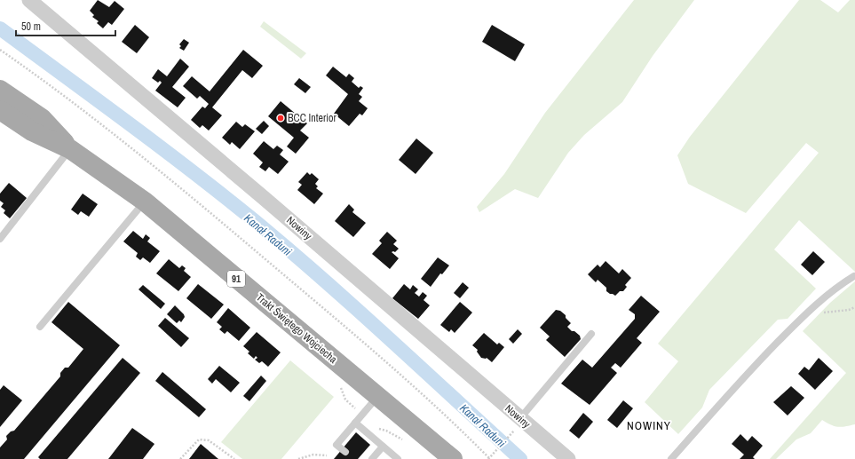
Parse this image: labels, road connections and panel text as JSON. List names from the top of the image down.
{
  "streets": {
    "main road": ["91", "Trakt Świętego Wojciecha"],
    "street": ["Nowiny"]
  },
  "districts": ["NOWINY"],
  "water": ["Kanał Raduni"],
  "places": ["BCC Interior"],
  "scale_bar": "50 m"
}
